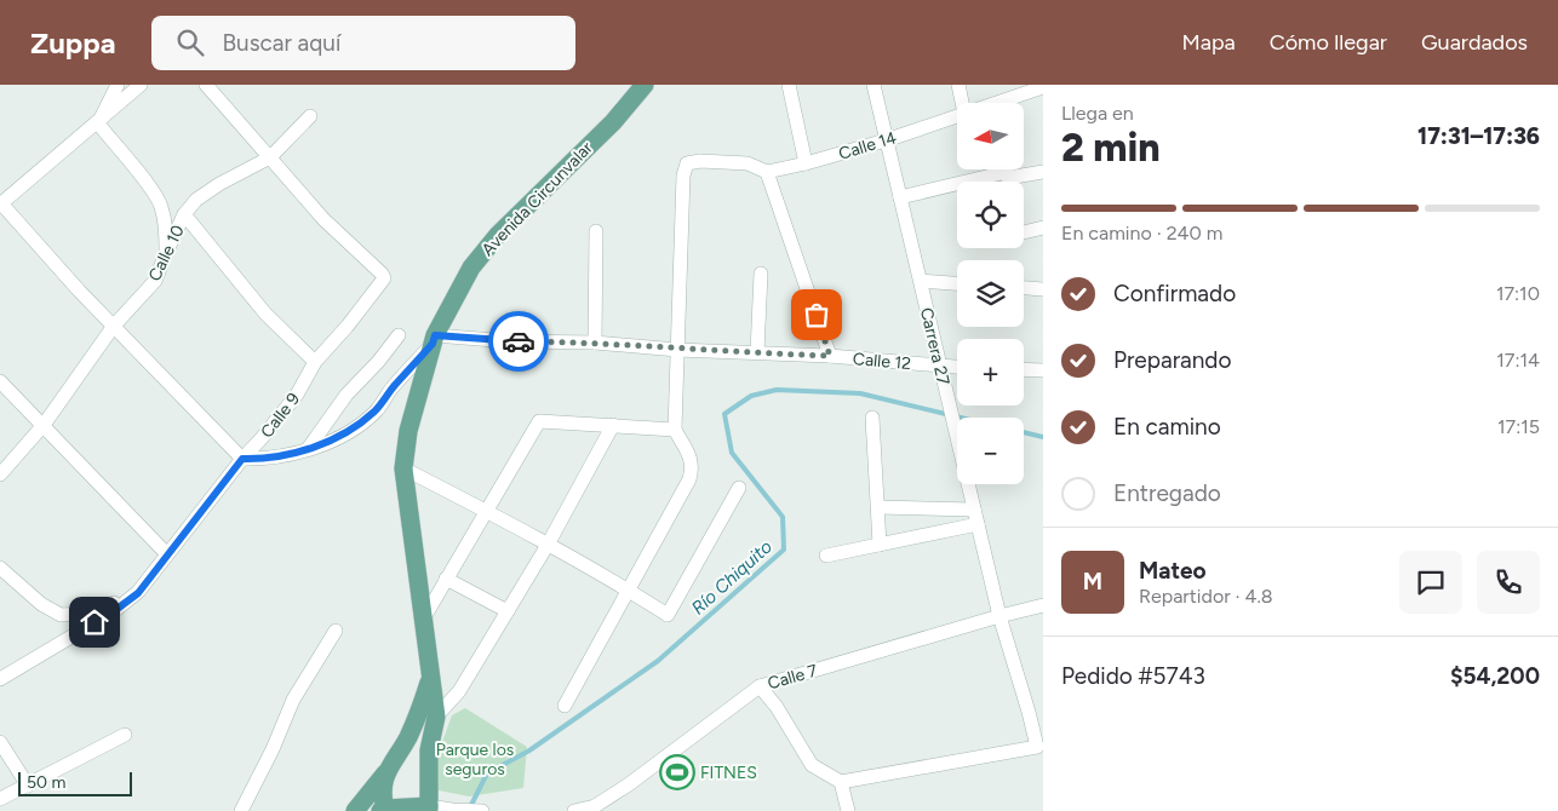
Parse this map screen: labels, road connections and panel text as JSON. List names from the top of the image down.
{
  "streets": {
    "main road": ["Avenida Circunvalar"],
    "street": [
      "Calle 14",
      "Calle 10",
      "Carrera 27",
      "Calle 12",
      "Calle 9",
      "Calle 7"
    ]
  },
  "crossings": [
    ["Calle 14", "Carrera 27"],
    ["Calle 14", "Calle 12"],
    ["Avenida Circunvalar", "Calle 12"],
    ["Calle 10", "Calle 9"],
    ["Carrera 27", "Calle 12"],
    ["Carrera 27", "Calle 7"]
  ],
  "water": ["Río Chiquito"],
  "parks": ["Parque los seguros"],
  "places": {
    "sports": ["FITNES"]
  },
  "scale_bar": "50 m",
  "north": "left",
  "page": {
    "header": "Zuppa",
    "search": "Buscar aquí",
    "nav": ["Mapa", "Cómo llegar", "Guardados"],
    "heading": ["2 min", "Llega en", "17:31–17:36"],
    "panel": [
      "Mateo",
      "Repartidor · 4.8",
      "Pedido #5743",
      "$54,200"
    ],
    "map_buttons": ["+", "−"],
    "bar": "En camino · 240 m",
    "list": [
      ["Confirmado", "17:10"],
      ["Preparando", "17:14"],
      ["En camino", "17:15"],
      "Entregado"
    ],
    "round": "M",
    "scale": "50 m"
  }
}
